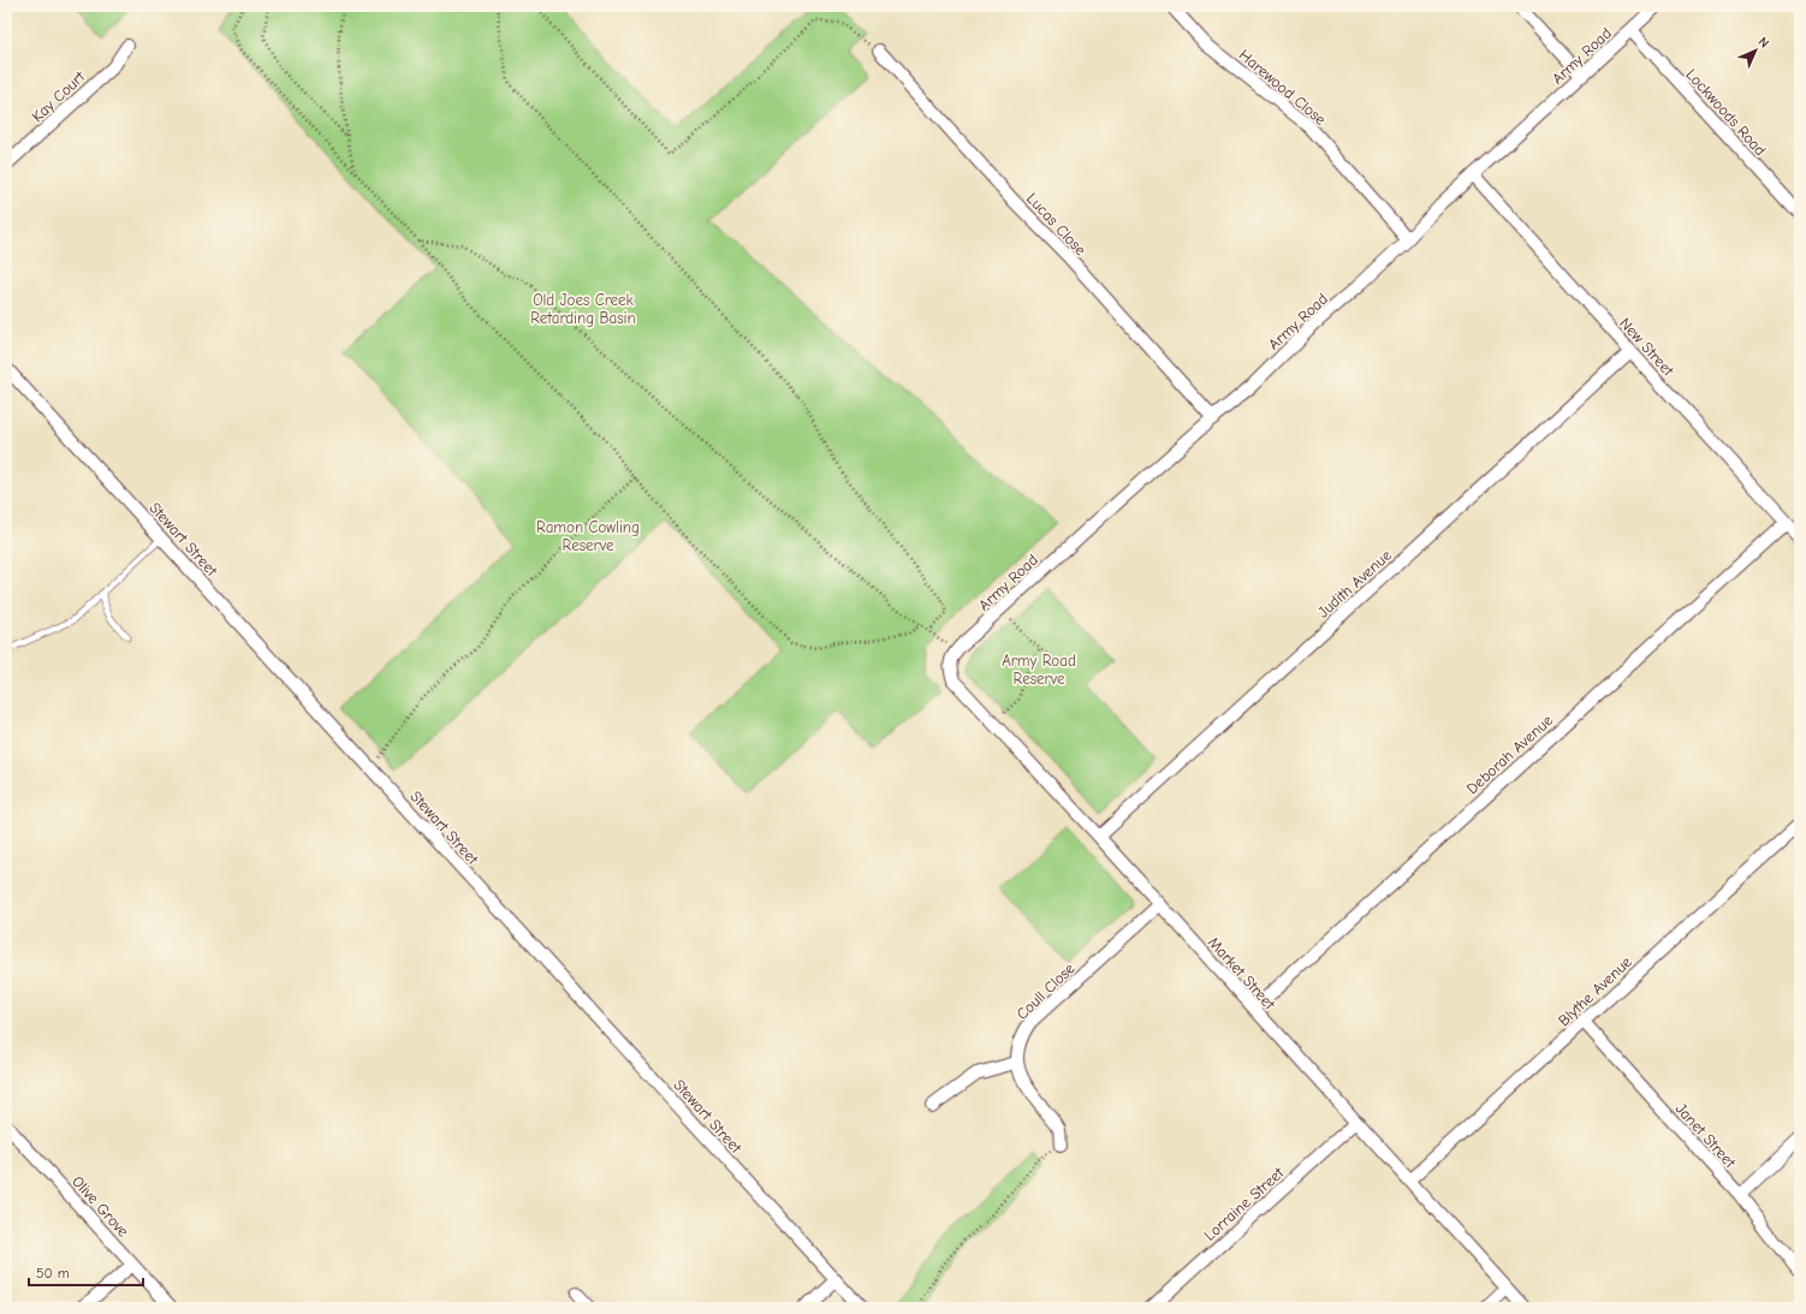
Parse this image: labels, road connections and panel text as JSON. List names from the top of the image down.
{
  "streets": {
    "street": [
      "Army Road",
      "Harewood Close",
      "Kay Court",
      "Lockwoods Road",
      "Lucas Close",
      "New Street",
      "Stewart Street",
      "Judith Avenue",
      "Deborah Avenue",
      "Market Street",
      "Coull Close",
      "Blythe Avenue",
      "Janet Street",
      "Lorraine Street",
      "Olive Grove"
    ]
  },
  "crossings": [
    ["Army Road", "Harewood Close"],
    ["Army Road", "Lockwoods Road"],
    ["Army Road", "Lucas Close"],
    ["Army Road", "New Street"],
    ["Army Road", "Market Street"],
    ["New Street", "Judith Avenue"],
    ["New Street", "Deborah Avenue"],
    ["Judith Avenue", "Market Street"],
    ["Deborah Avenue", "Market Street"],
    ["Market Street", "Coull Close"],
    ["Market Street", "Blythe Avenue"],
    ["Market Street", "Lorraine Street"],
    ["Blythe Avenue", "Janet Street"]
  ],
  "parks": ["Old Joes Creek Retarding Basin", "Ramon Cowling Reserve", "Army Road Reserve"],
  "scale_bar": "50 m",
  "north": "top right"
}
